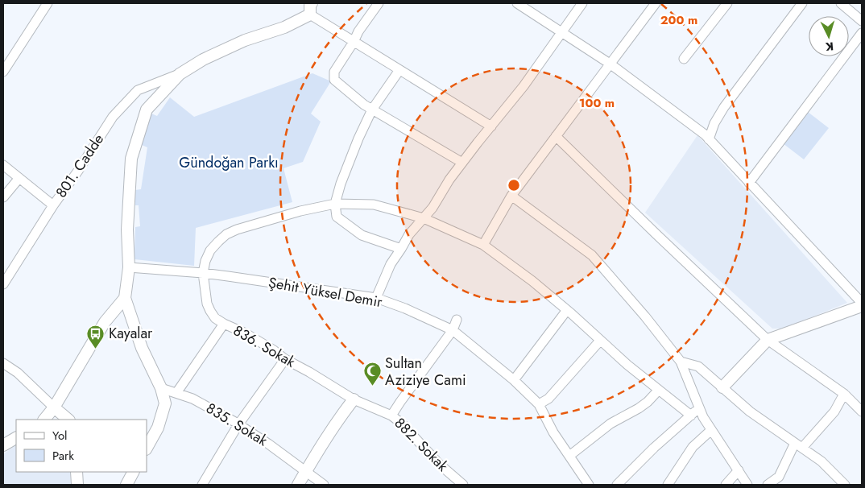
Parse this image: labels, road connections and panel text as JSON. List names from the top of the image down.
{
  "streets": {
    "street": [
      "801. Cadde",
      "Şehit Yüksel Demir",
      "836. Sokak",
      "835. Sokak",
      "882. Sokak"
    ]
  },
  "crossings": [
    ["Şehit Yüksel Demir", "836. Sokak"],
    ["836. Sokak", "882. Sokak"]
  ],
  "parks": ["Gündoğan Parkı"],
  "places": {
    "bus stop": ["Kayalar"],
    "mosque": ["Sultan Aziziye Cami"]
  },
  "legend": ["Yol", "Park"],
  "north": "bottom",
  "rings": ["200 m", "100 m"]
}
